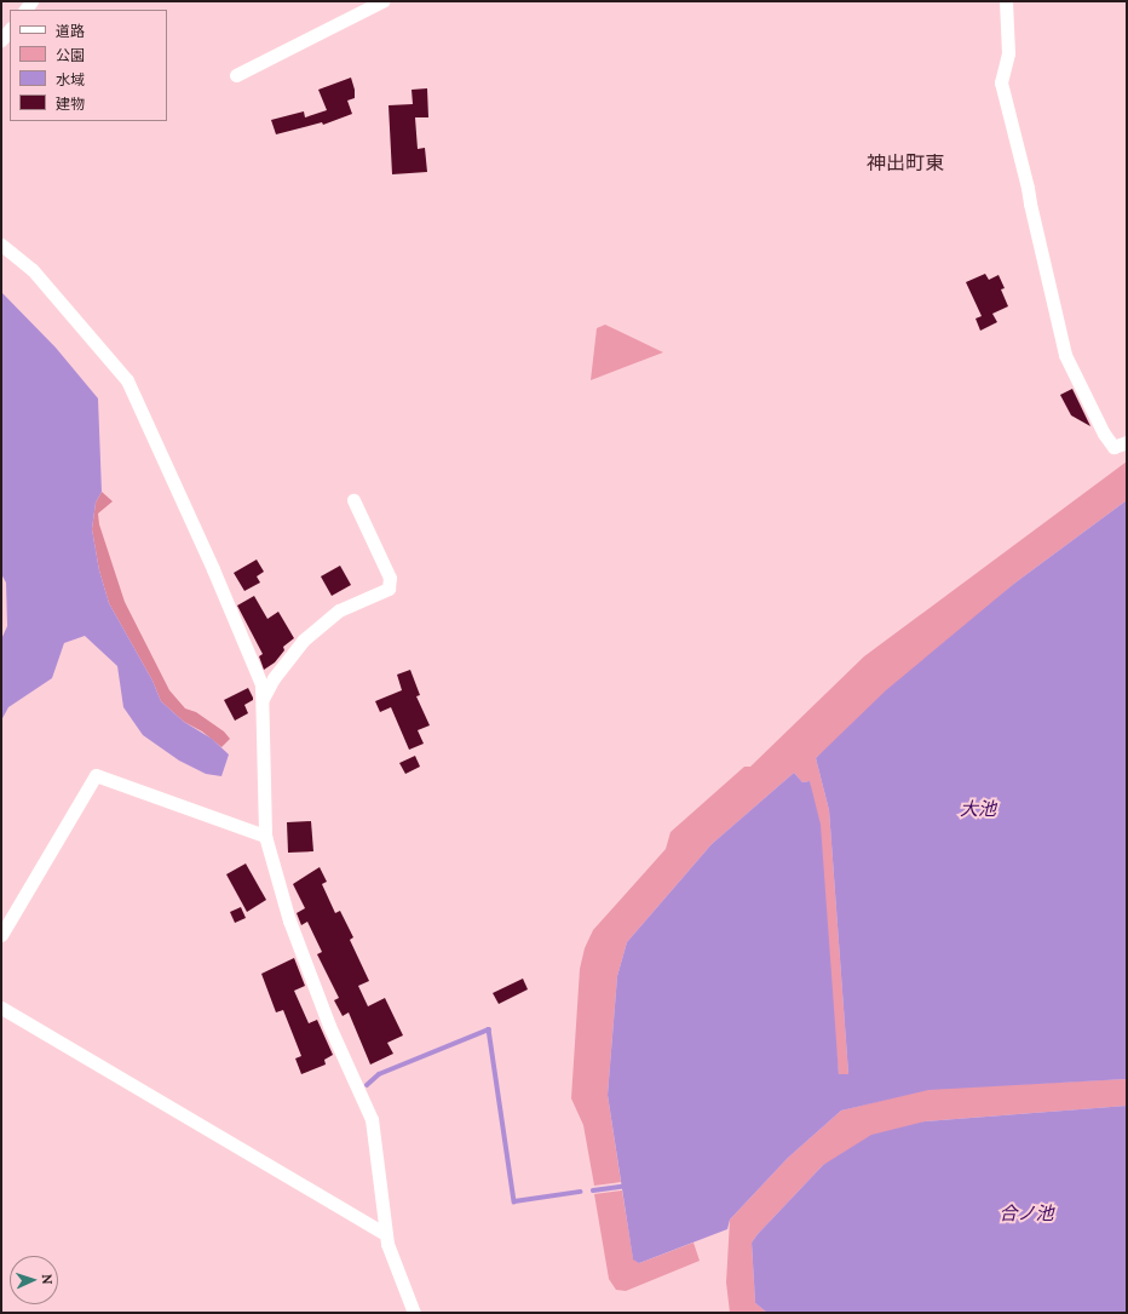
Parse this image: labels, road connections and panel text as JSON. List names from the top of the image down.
{
  "districts": ["神出町東"],
  "water": ["大池", "合ノ池"],
  "legend": [
    "道路",
    "公園",
    "水域",
    "建物"
  ],
  "north": "right"
}
